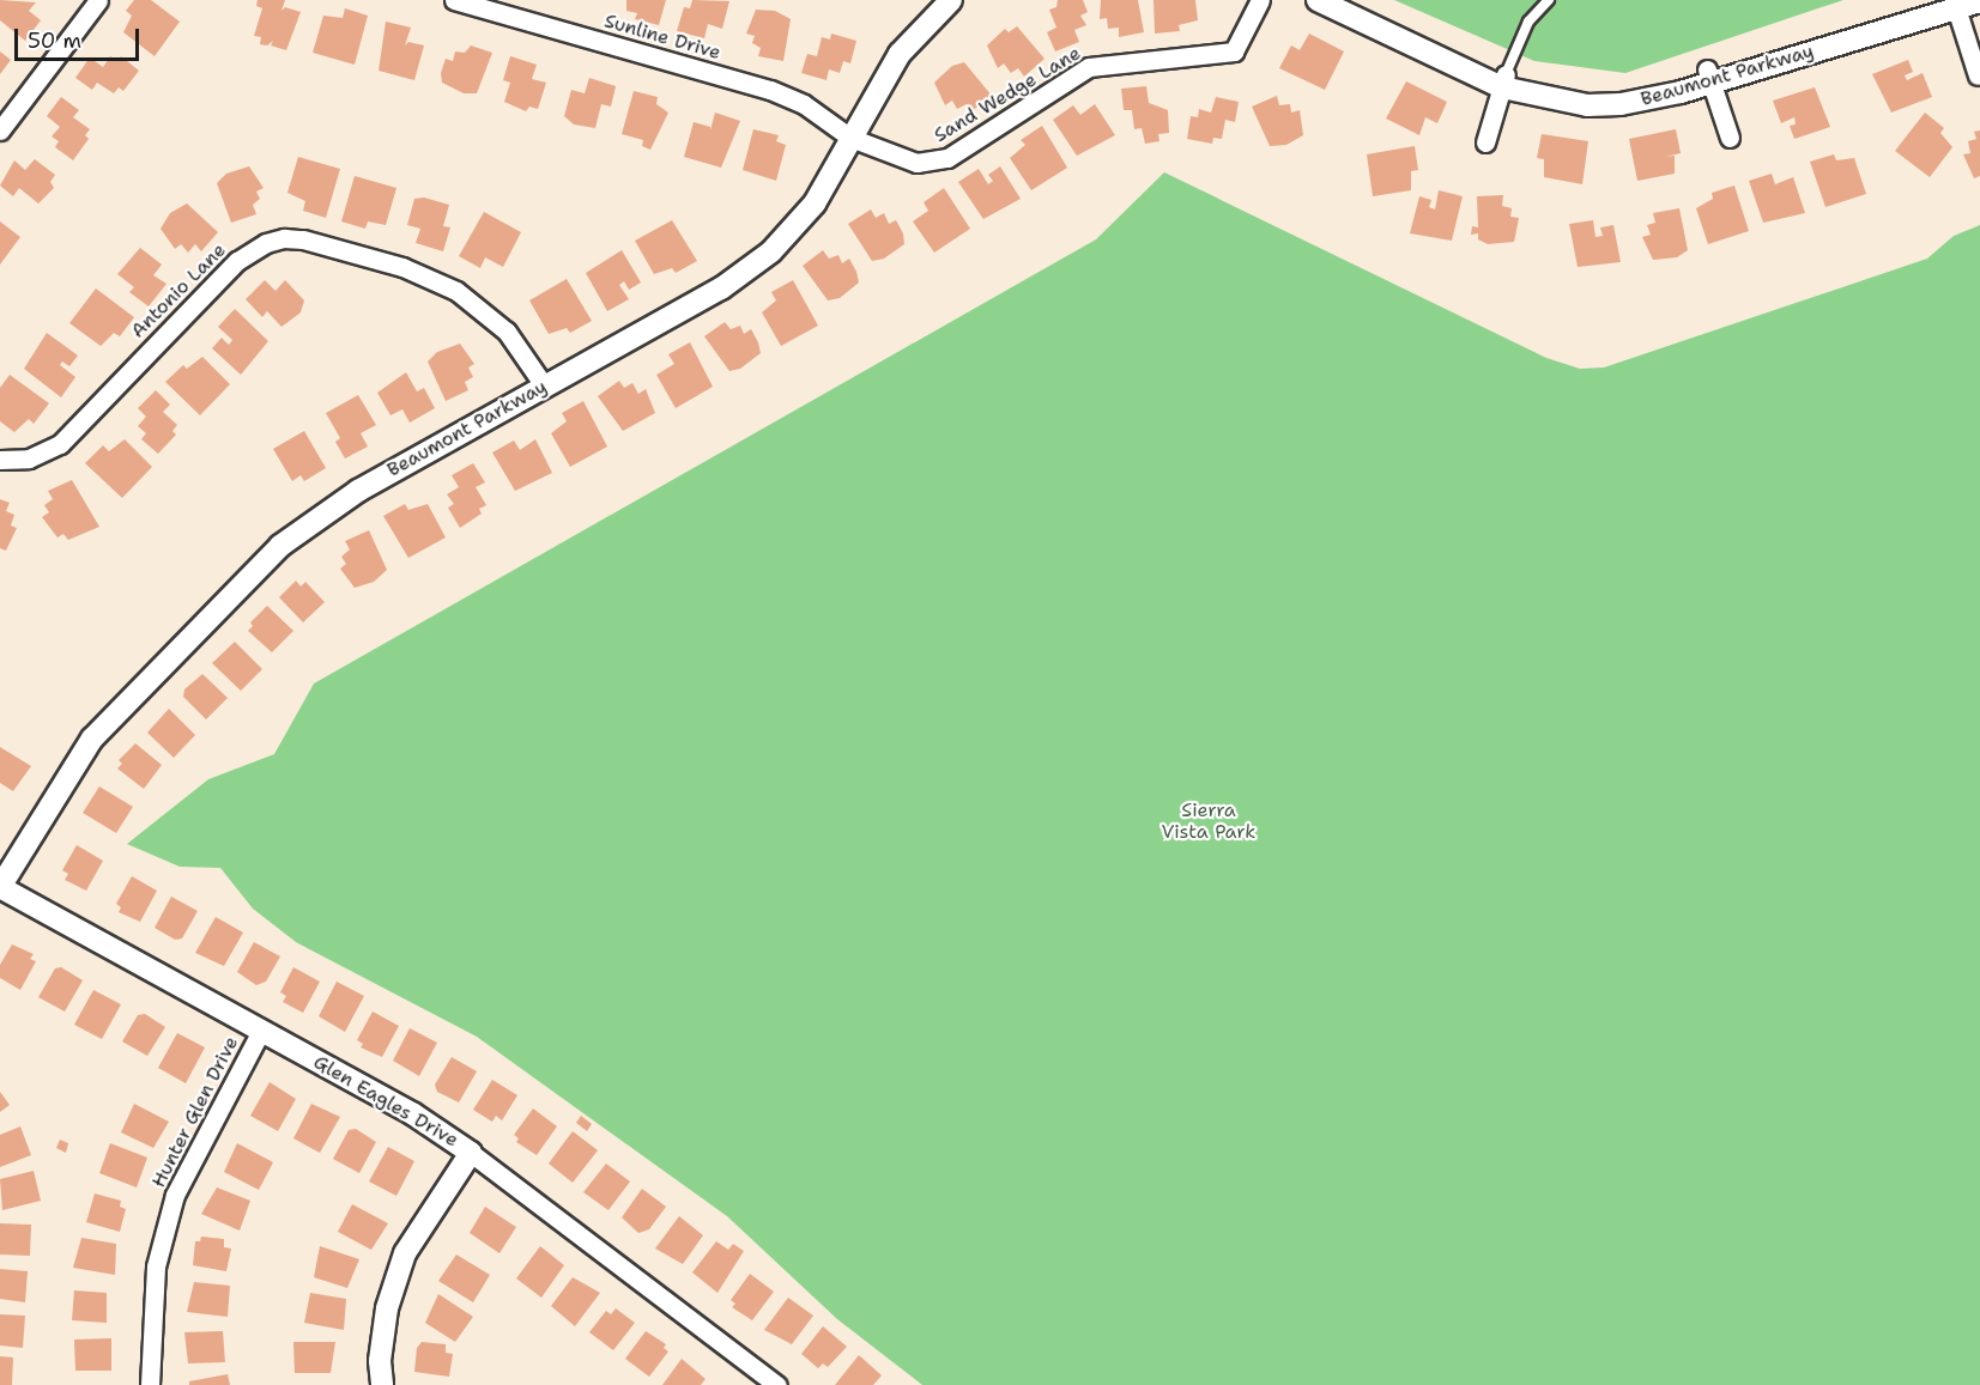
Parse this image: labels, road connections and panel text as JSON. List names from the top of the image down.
{
  "streets": {
    "street": [
      "Sunline Drive",
      "Beaumont Parkway",
      "Sand Wedge Lane",
      "Antonio Lane",
      "Glen Eagles Drive",
      "Hunter Glen Drive"
    ]
  },
  "crossings": [
    ["Sunline Drive", "Beaumont Parkway"],
    ["Sunline Drive", "Sand Wedge Lane"],
    ["Beaumont Parkway", "Sand Wedge Lane"],
    ["Beaumont Parkway", "Antonio Lane"],
    ["Beaumont Parkway", "Glen Eagles Drive"],
    ["Glen Eagles Drive", "Hunter Glen Drive"]
  ],
  "parks": ["Sierra Vista Park"],
  "scale_bar": "50 m"
}
